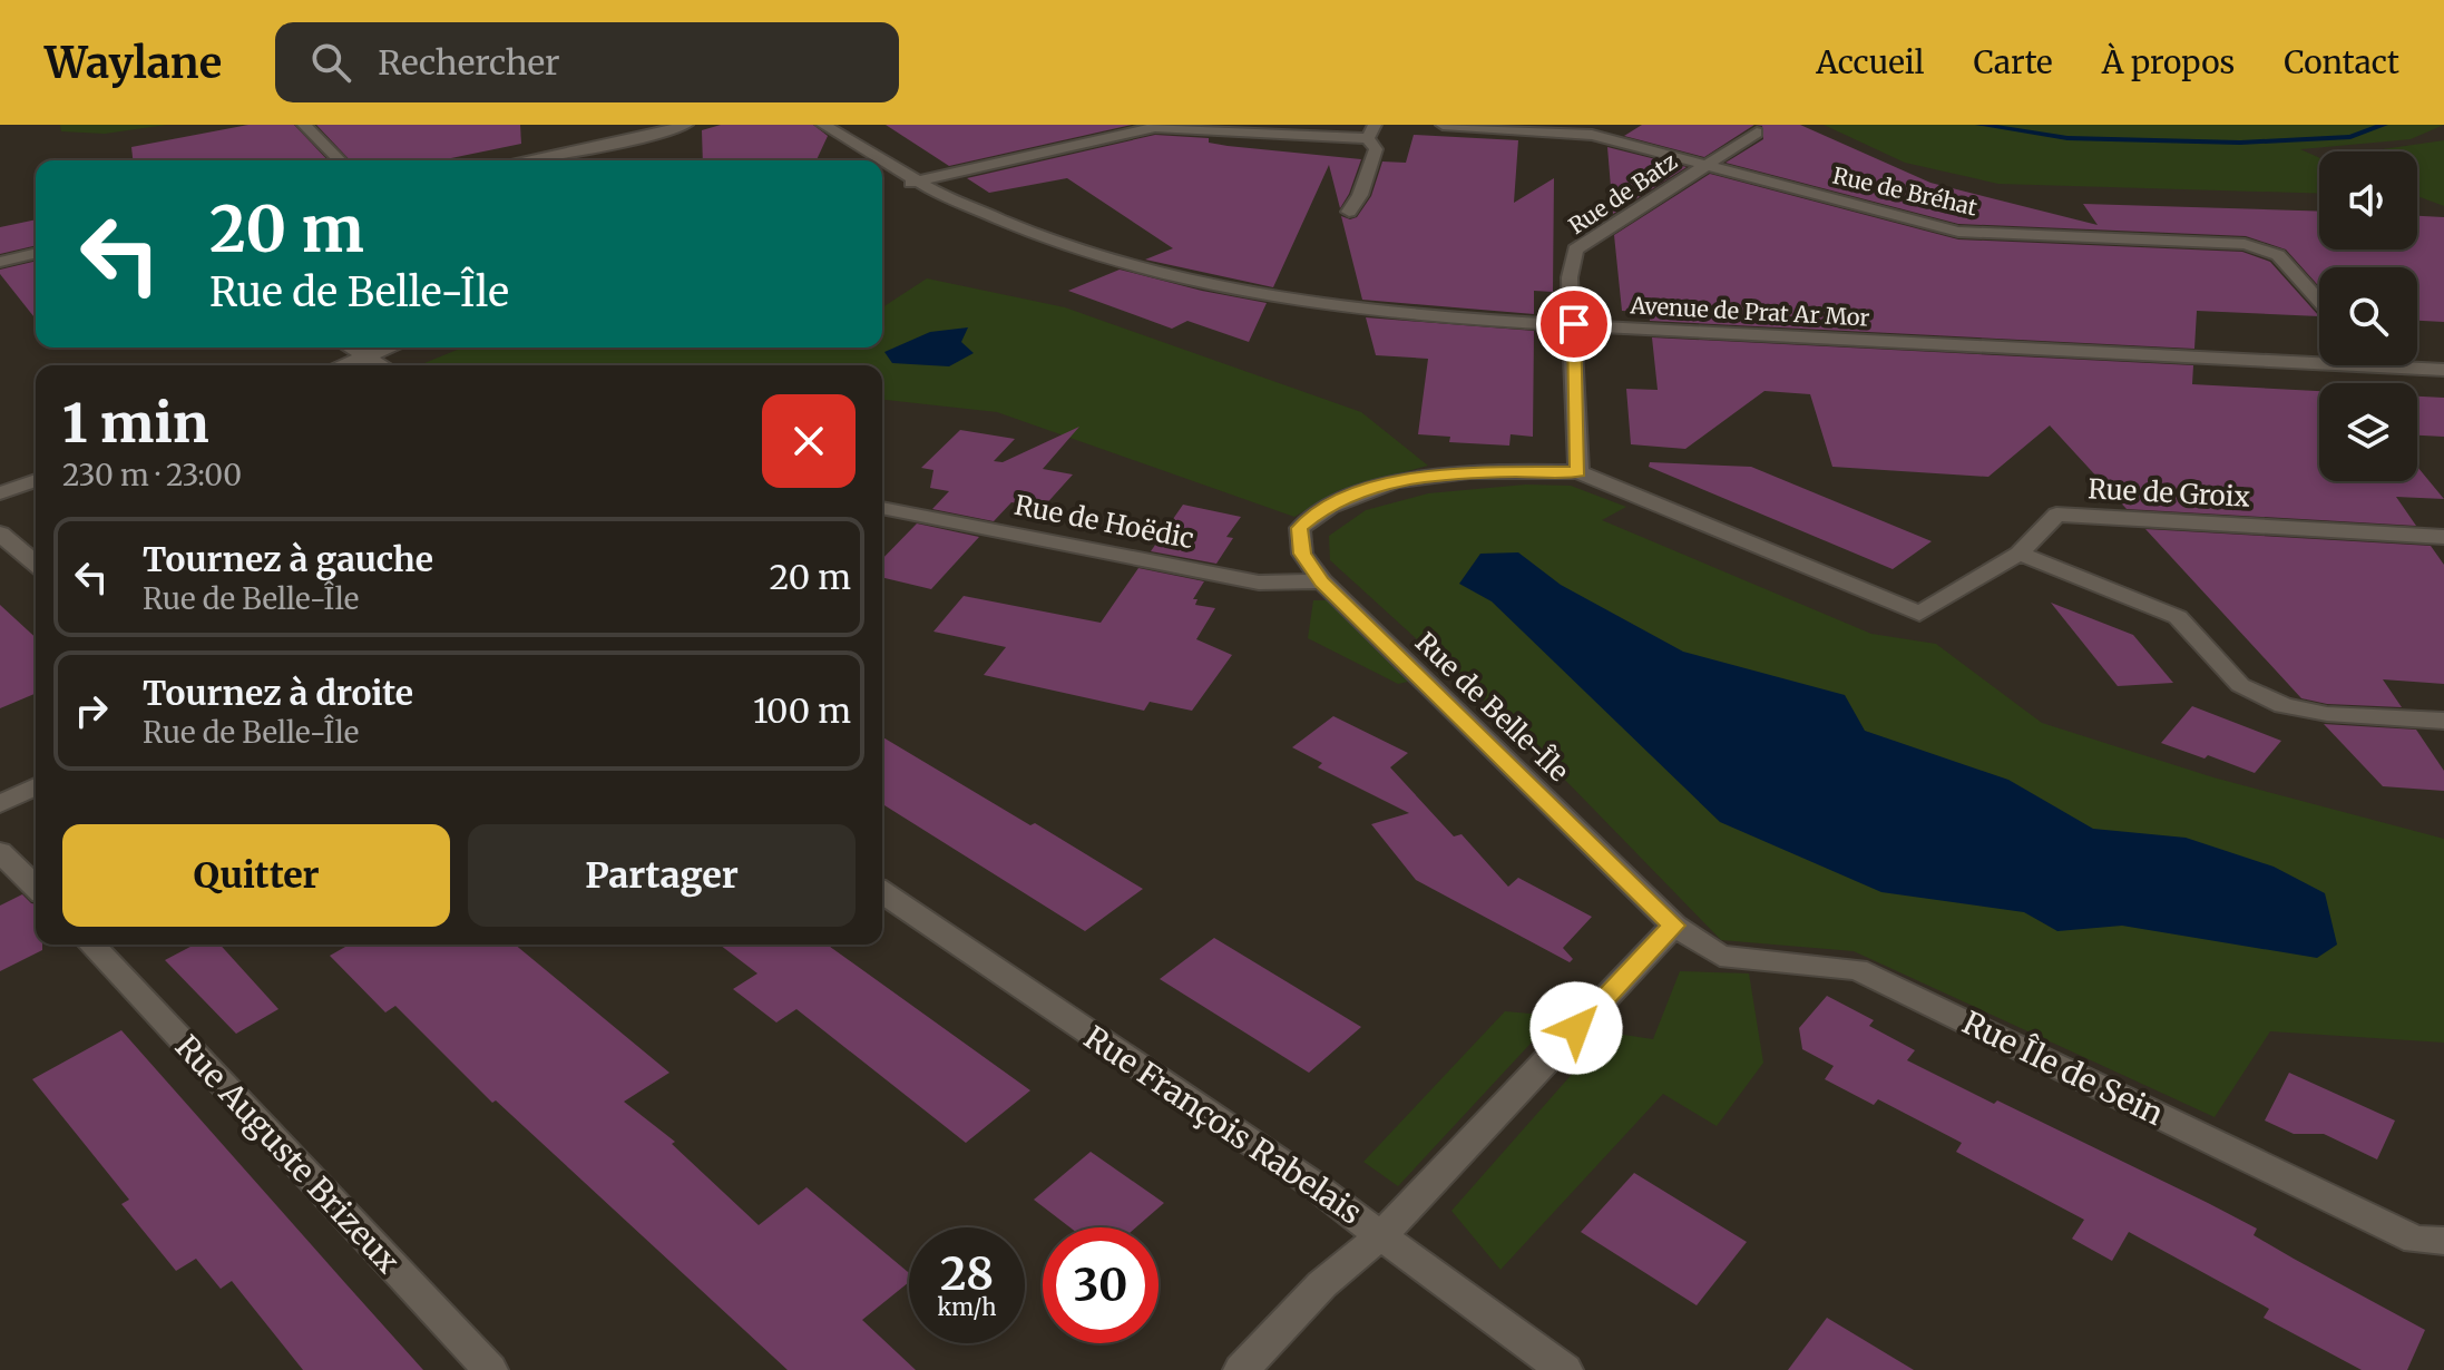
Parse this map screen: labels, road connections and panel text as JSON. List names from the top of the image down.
{
  "streets": {
    "street": [
      "Rue de Bréhat",
      "Rue de Batz",
      "Avenue de Prat Ar Mor",
      "Rue de Groix",
      "Rue de Hoëdic",
      "Rue de Belle-Île",
      "Rue Île de Sein",
      "Rue François Rabelais",
      "Rue Auguste Brizeux"
    ]
  },
  "crossings": [
    ["Rue de Bréhat", "Rue de Batz"],
    ["Rue de Batz", "Avenue de Prat Ar Mor"],
    ["Rue de Groix", "Rue de Belle-Île"],
    ["Rue de Hoëdic", "Rue de Belle-Île"],
    ["Rue de Belle-Île", "Rue Île de Sein"]
  ],
  "page": {
    "header": "Waylane",
    "search": "Rechercher",
    "nav": [
      "Accueil",
      "Carte",
      "À propos",
      "Contact"
    ],
    "turn": ["20 m", "Rue de Belle-Île"],
    "heading": ["1 min", "230 m · 23:00"],
    "list": [
      {
        "name": "Tournez à gauche",
        "note": "Rue de Belle-Île",
        "value": "20 m"
      },
      {
        "name": "Tournez à droite",
        "note": "Rue de Belle-Île",
        "value": "100 m"
      }
    ],
    "buttons": ["Quitter", "Partager"],
    "speed": "28 km/h",
    "limit": "30"
  }
}
